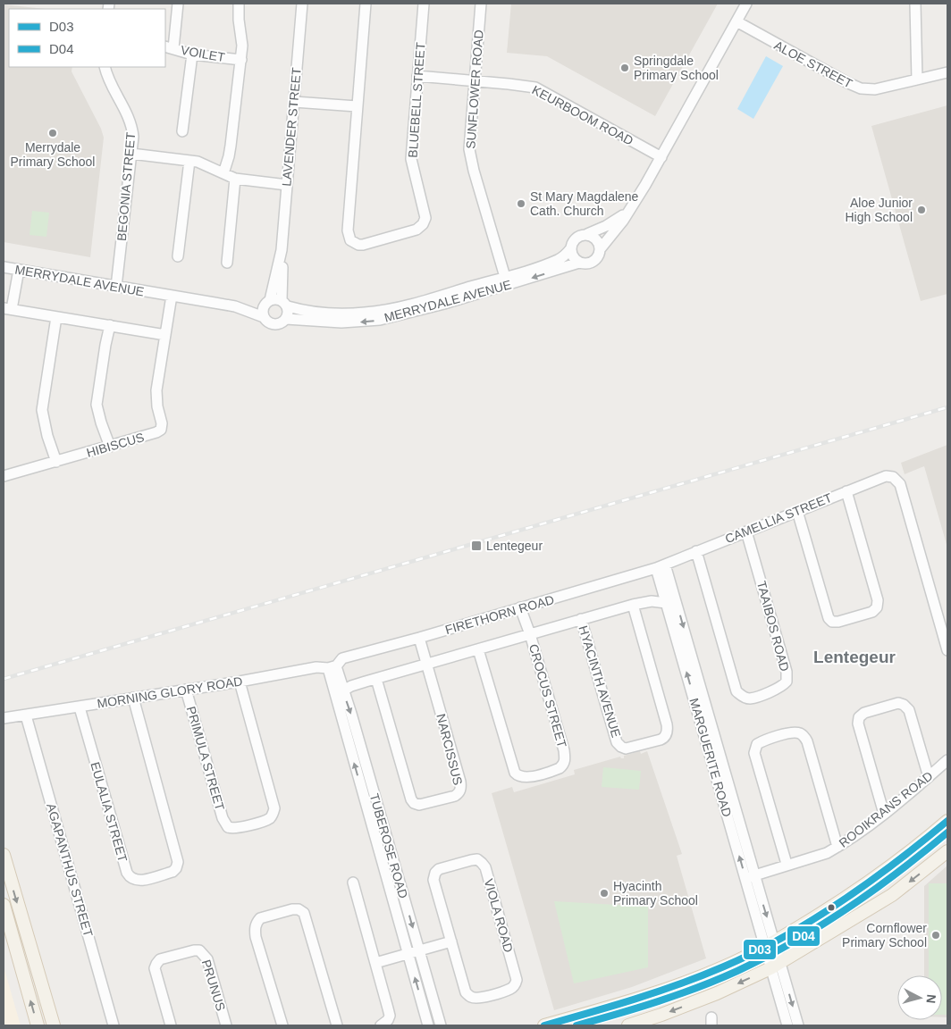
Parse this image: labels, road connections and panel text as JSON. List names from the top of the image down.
{
  "streets": {
    "street": [
      "VOILET",
      "ALOE STREET",
      "SUNFLOWER ROAD",
      "BLUEBELL STREET",
      "KEURBOOM ROAD",
      "LAVENDER STREET",
      "BEGONIA STREET",
      "MERRYDALE AVENUE",
      "HIBISCUS",
      "CAMELLIA STREET",
      "FIRETHORN ROAD",
      "TAAIBOS ROAD",
      "HYACINTH AVENUE",
      "MORNING GLORY ROAD",
      "CROCUS STREET",
      "NARCISSUS",
      "MARGUERITE ROAD",
      "PRIMULA STREET",
      "ROOIKRANS ROAD",
      "EULALIA STREET",
      "TUBEROSE ROAD",
      "AGAPANTHUS STREET",
      "VIOLA ROAD",
      "PRUNUS"
    ]
  },
  "crossings": [
    ["SUNFLOWER ROAD", "KEURBOOM ROAD"],
    ["SUNFLOWER ROAD", "MERRYDALE AVENUE"],
    ["BLUEBELL STREET", "KEURBOOM ROAD"],
    ["LAVENDER STREET", "MERRYDALE AVENUE"],
    ["BEGONIA STREET", "MERRYDALE AVENUE"],
    ["MERRYDALE AVENUE", "HIBISCUS"],
    ["CAMELLIA STREET", "FIRETHORN ROAD"],
    ["CAMELLIA STREET", "TAAIBOS ROAD"],
    ["CAMELLIA STREET", "MARGUERITE ROAD"],
    ["FIRETHORN ROAD", "MORNING GLORY ROAD"],
    ["FIRETHORN ROAD", "CROCUS STREET"],
    ["FIRETHORN ROAD", "NARCISSUS"],
    ["FIRETHORN ROAD", "MARGUERITE ROAD"],
    ["FIRETHORN ROAD", "TUBEROSE ROAD"],
    ["MORNING GLORY ROAD", "PRIMULA STREET"],
    ["MORNING GLORY ROAD", "EULALIA STREET"],
    ["MORNING GLORY ROAD", "TUBEROSE ROAD"],
    ["MORNING GLORY ROAD", "AGAPANTHUS STREET"],
    ["MARGUERITE ROAD", "ROOIKRANS ROAD"]
  ],
  "districts": ["Lentegeur"],
  "places": {
    "other": [
      "Springdale Primary School",
      "Merrydale Primary School",
      "St Mary Magdalene Cath. Church",
      "Aloe Junior High School",
      "Hyacinth Primary School",
      "Cornflower Primary School"
    ],
    "transit": ["Lentegeur"]
  },
  "lines": ["transit line D03", "transit line D04"],
  "legend": ["D03", "D04"],
  "north": "right"
}
